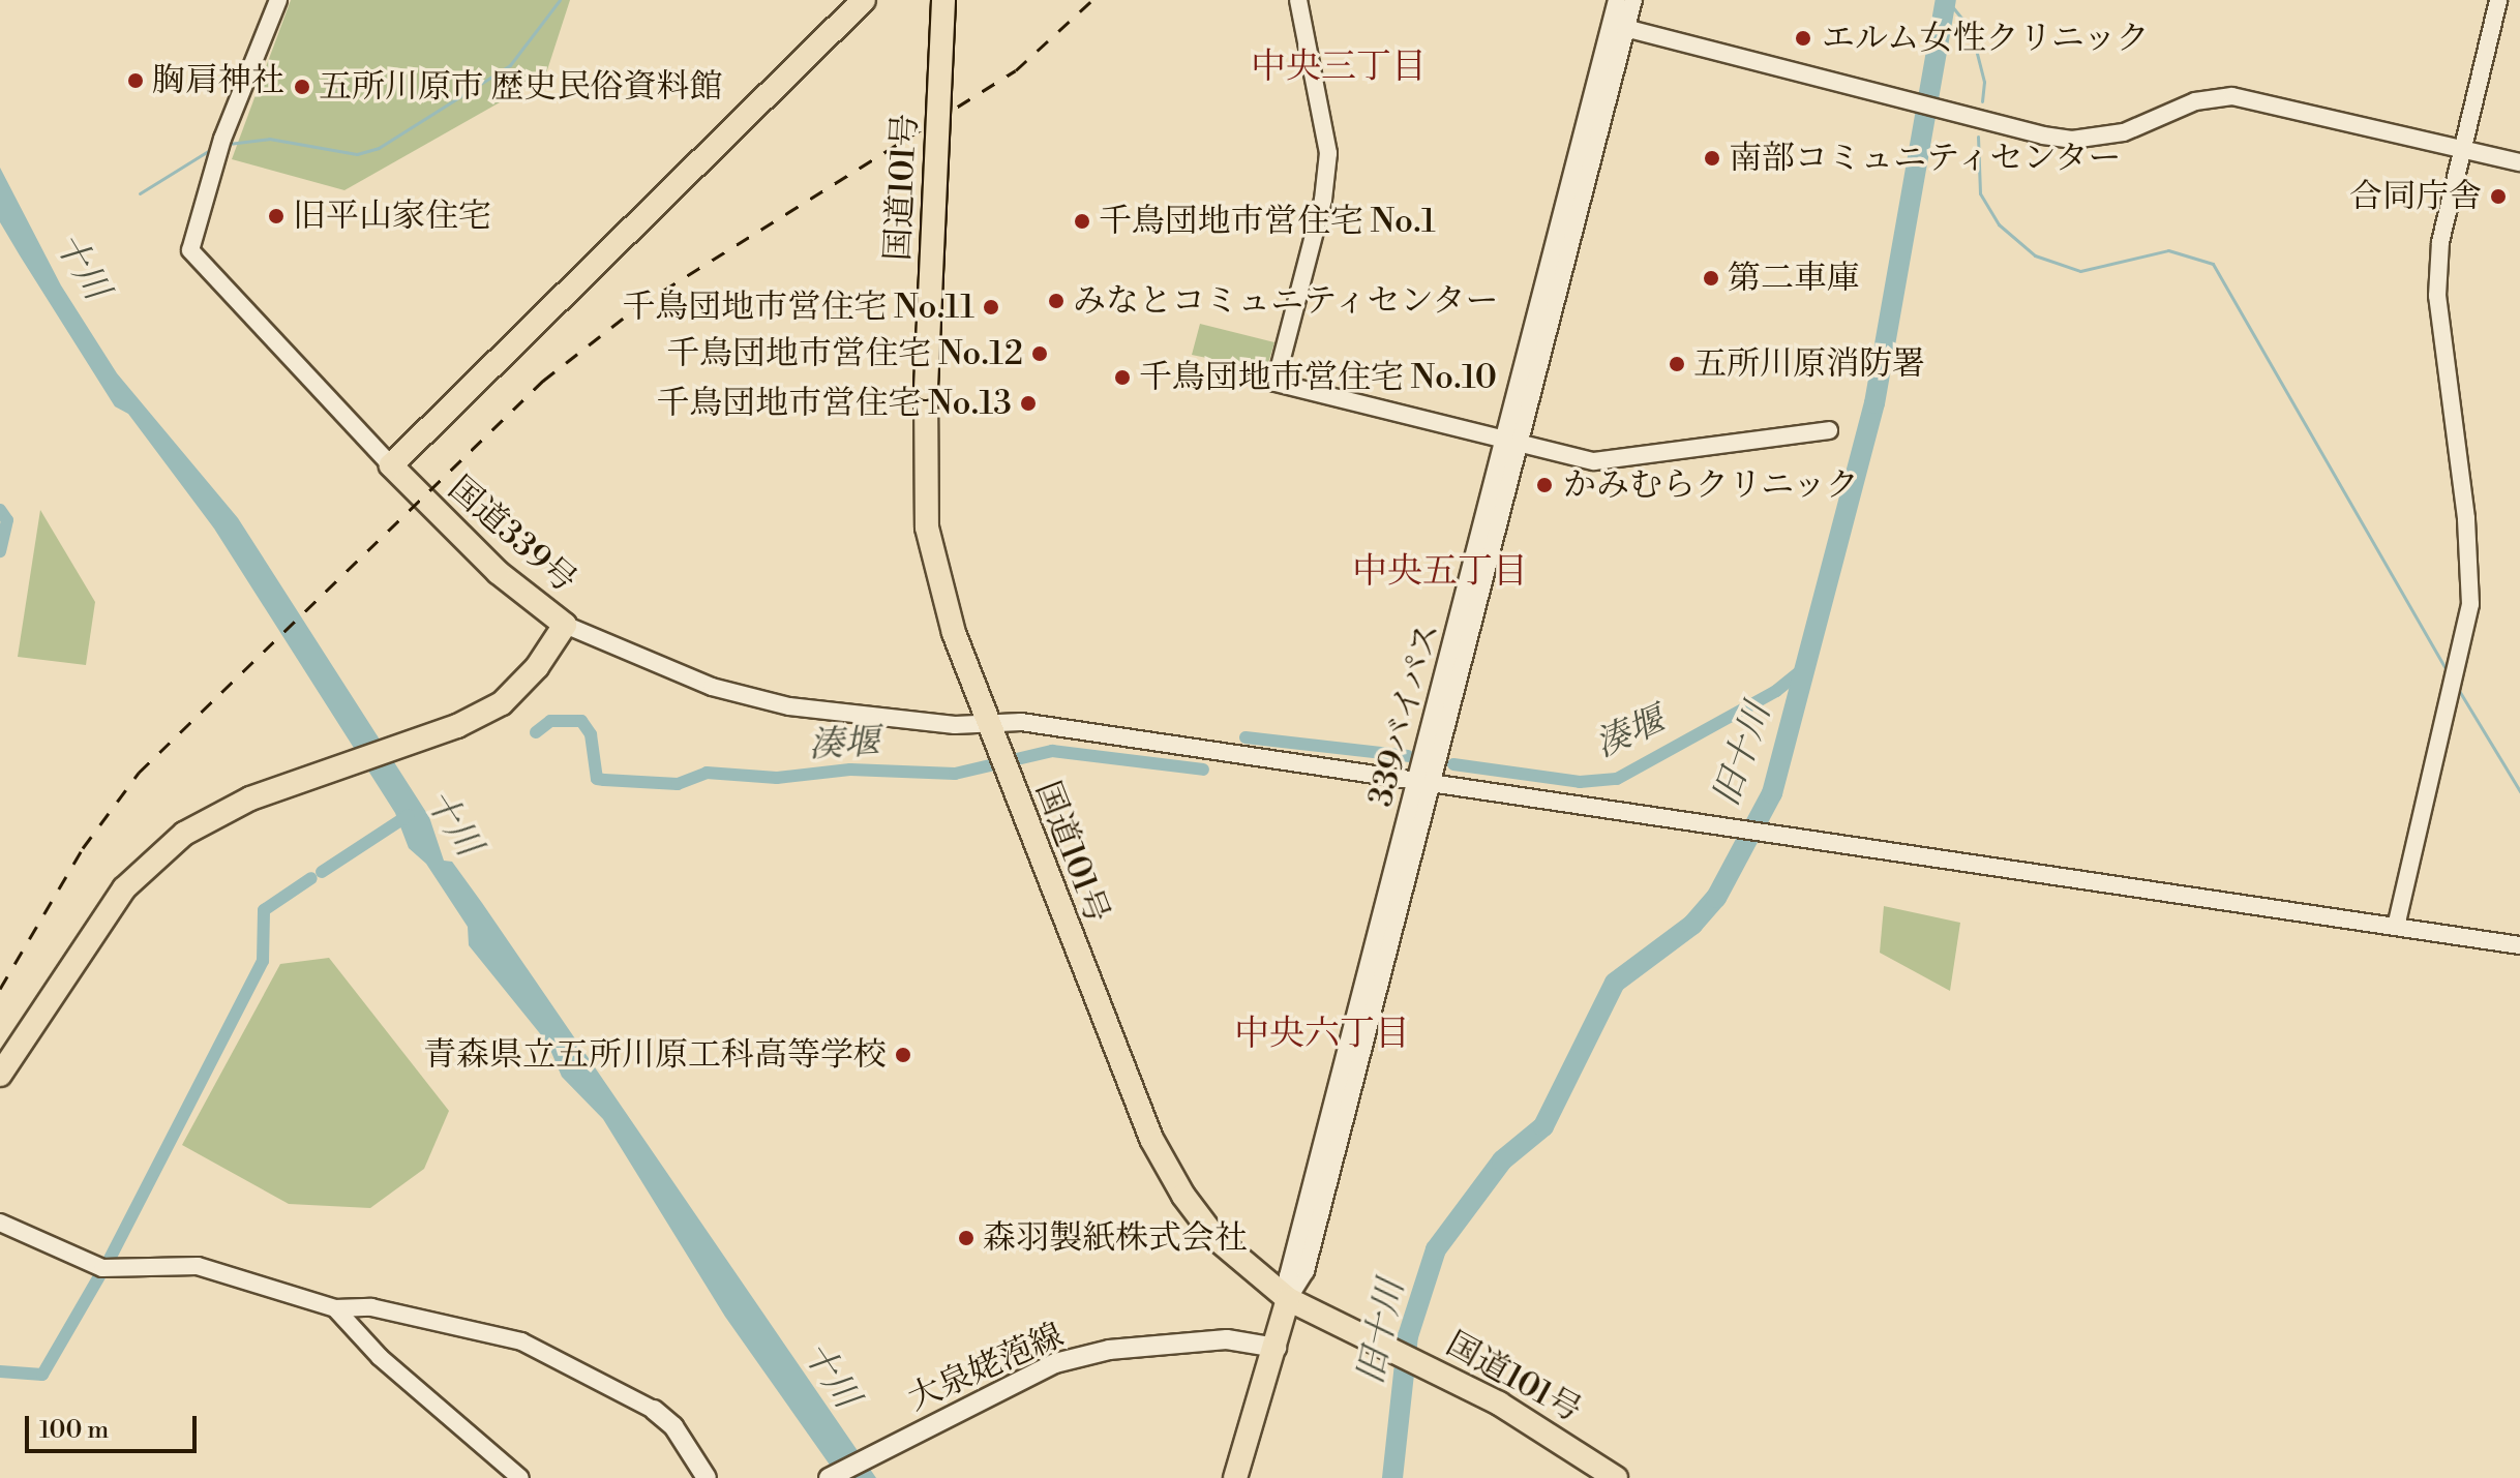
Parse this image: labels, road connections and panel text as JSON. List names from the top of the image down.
{
  "streets": {
    "highway": ["国道101号", "国道339号"],
    "main road": ["大泉姥萢線"],
    "street": ["339バイパス"]
  },
  "crossings": [
    ["国道101号", "339バイパス"]
  ],
  "districts": ["中央三丁目", "中央五丁目", "中央六丁目"],
  "water": ["十川", "湊堰", "旧十川"],
  "places": [
    "エルム女性クリニック",
    "胸肩神社",
    "五所川原市 歴史民俗資料館",
    "南部コミュニティセンター",
    "合同庁舎",
    "旧平山家住宅",
    "千鳥団地市営住宅 No.1",
    "第二車庫",
    "みなとコミュニティセンター",
    "千鳥団地市営住宅 No.11",
    "千鳥団地市営住宅 No.12",
    "五所川原消防署",
    "千鳥団地市営住宅 No.10",
    "千鳥団地市営住宅 No.13",
    "かみむらクリニック",
    "青森県立五所川原工科高等学校",
    "森羽製紙株式会社"
  ],
  "scale_bar": "100 m"
}
